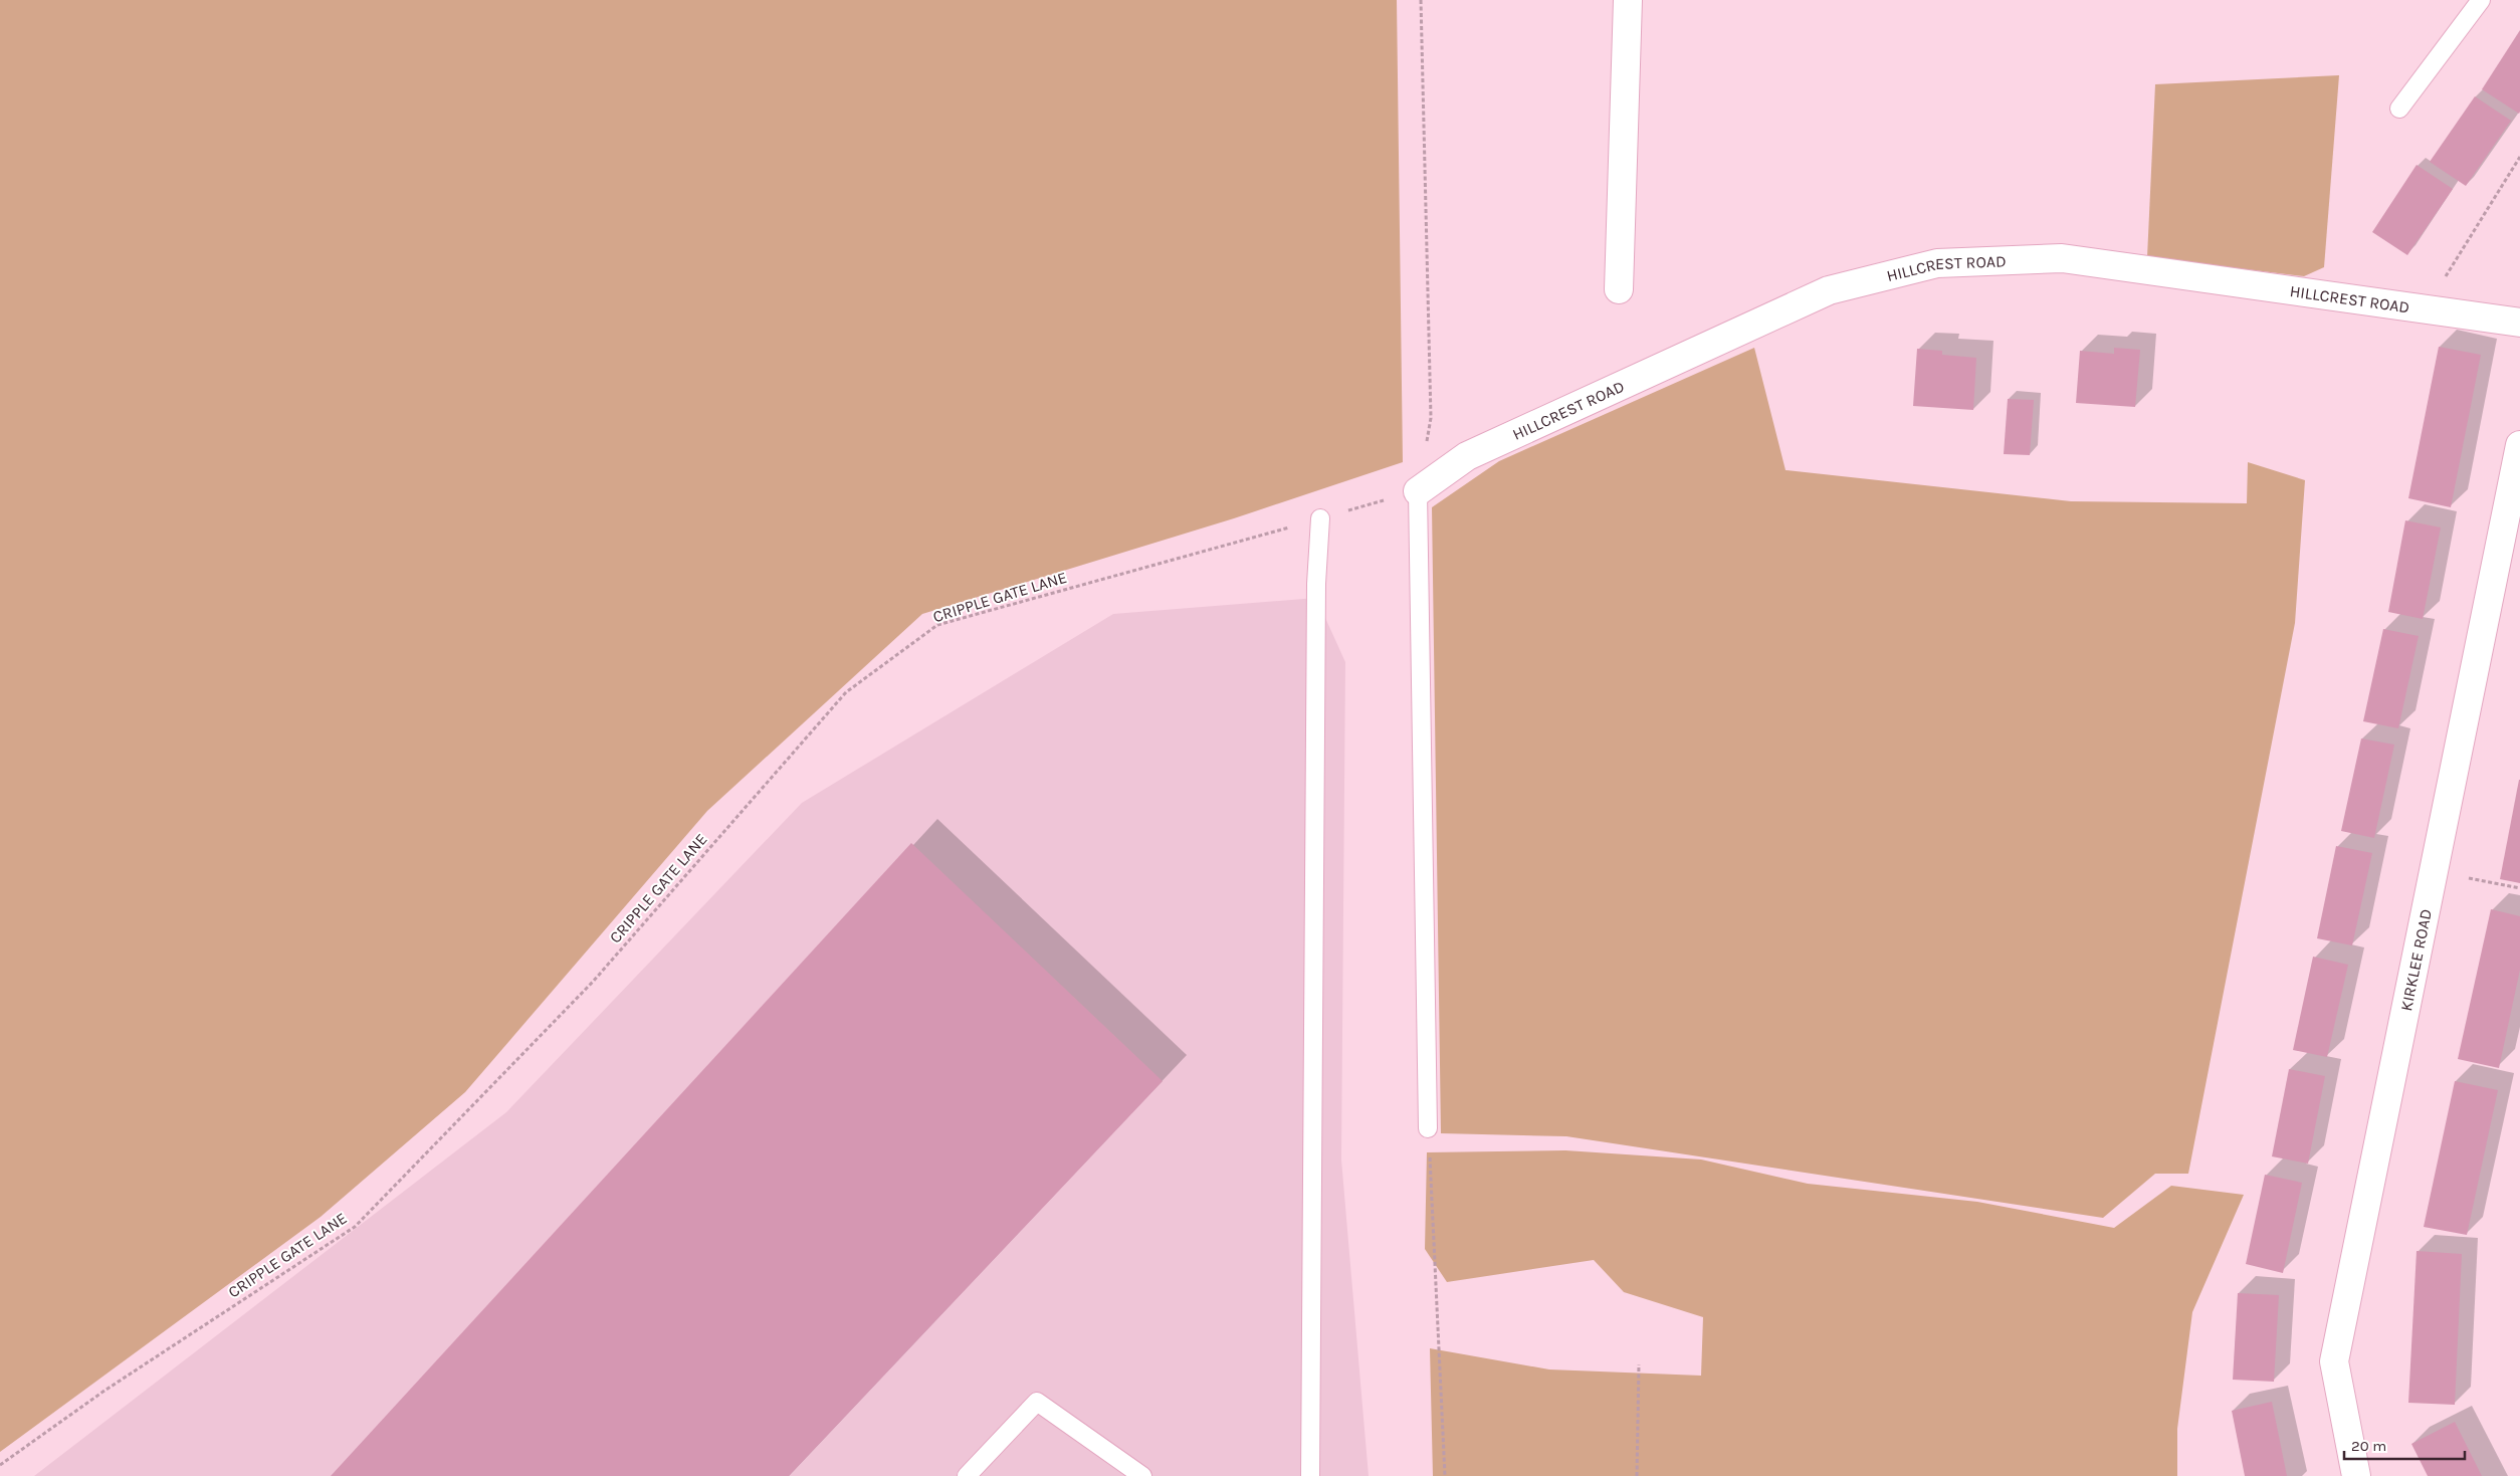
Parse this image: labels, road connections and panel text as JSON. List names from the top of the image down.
{
  "streets": {
    "street": ["HILLCREST ROAD", "KIRKLEE ROAD"],
    "path": ["CRIPPLE GATE LANE"]
  },
  "crossings": [
    ["HILLCREST ROAD", "CRIPPLE GATE LANE"]
  ],
  "scale_bar": "20 m"
}
